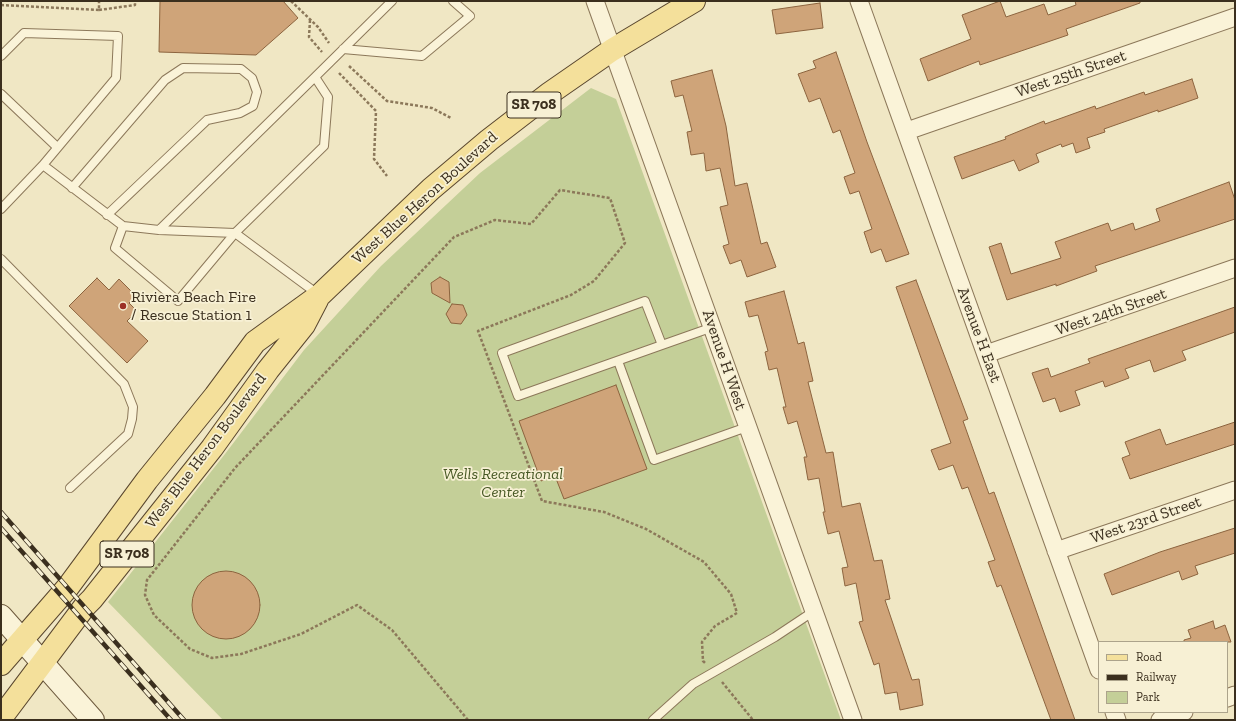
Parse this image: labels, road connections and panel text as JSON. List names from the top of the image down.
{
  "streets": {
    "main road": ["SR 708", "West Blue Heron Boulevard"],
    "street": [
      "West 25th Street",
      "West 24th Street",
      "Avenue H East",
      "Avenue H West",
      "West 23rd Street"
    ]
  },
  "crossings": [
    ["West 25th Street", "Avenue H East"],
    ["West Blue Heron Boulevard", "Avenue H West"],
    ["West 24th Street", "Avenue H East"],
    ["Avenue H East", "West 23rd Street"]
  ],
  "parks": ["Wells Recreational Center"],
  "places": ["Riviera Beach Fire / Rescue Station 1"],
  "legend": ["Road", "Railway", "Park"]
}
